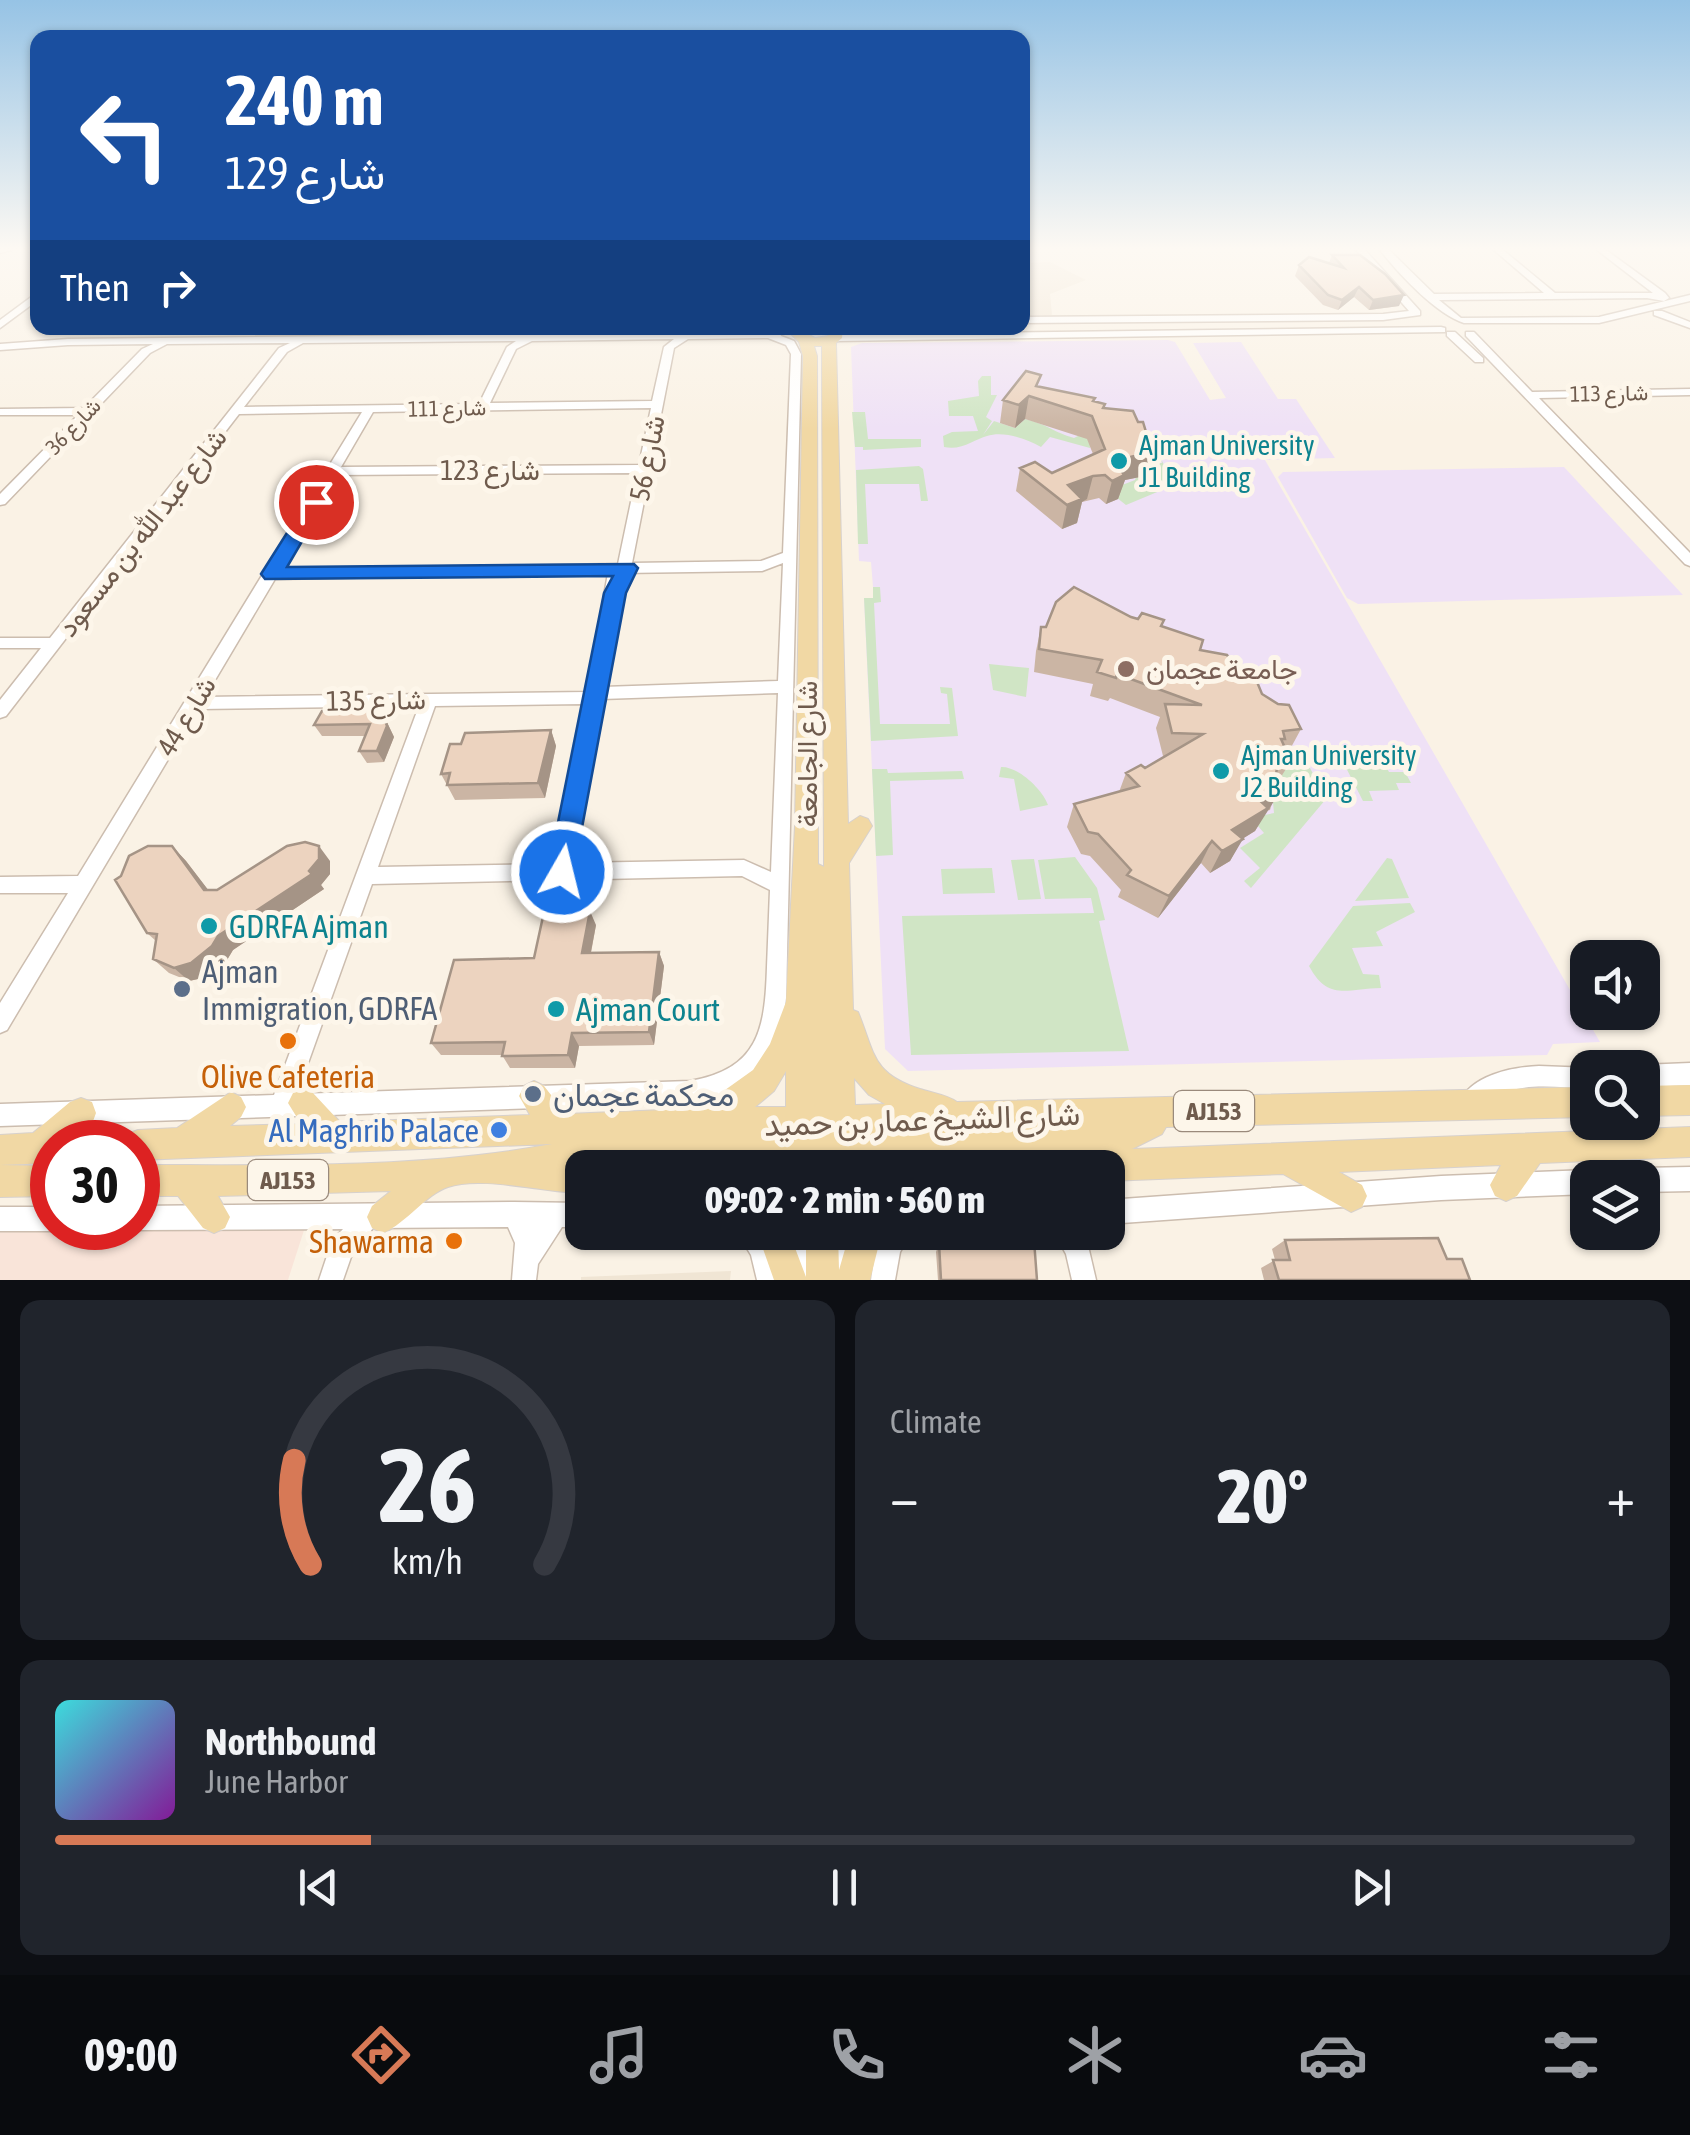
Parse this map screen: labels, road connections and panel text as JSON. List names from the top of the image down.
{
  "streets": {
    "main road": ["شارع الجامعة", "AJ153", "شارع الشيخ عمار بن حميد"],
    "street": [
      "شارع 113",
      "شارع 111",
      "شارع 36",
      "شارع 56",
      "شارع 123",
      "شارع عبد الله بن مسعود",
      "شارع 135",
      "شارع 44"
    ]
  },
  "crossings": [
    ["شارع 111", "شارع 56"],
    ["شارع 111", "شارع عبد الله بن مسعود"],
    ["شارع 111", "شارع 44"],
    ["شارع 36", "شارع عبد الله بن مسعود"],
    ["شارع 56", "شارع 123"],
    ["شارع 56", "شارع 135"],
    ["شارع 123", "شارع 44"],
    ["شارع 135", "شارع 44"],
    ["شارع الجامعة", "شارع الشيخ عمار بن حميد"]
  ],
  "places": [
    "Ajman University J1 Building",
    "جامعة عجمان",
    "Ajman University J2 Building",
    "GDRFA Ajman",
    "Ajman Immigration, GDRFA",
    "Ajman Court",
    "Olive Cafeteria",
    "محكمة عجمان",
    "Al Maghrib Palace",
    "Shawarma"
  ],
  "page": {
    "turn": ["240 m", "شارع 129"],
    "then": "Then",
    "limit": "30",
    "trip": "09:02 · 2 min · 560 m",
    "tile": "Climate",
    "heat": ["−", "20°", "+"],
    "song": ["Northbound", "June Harbor"],
    "tabs": "09:00",
    "gauge": ["26", "km/h"]
  }
}
